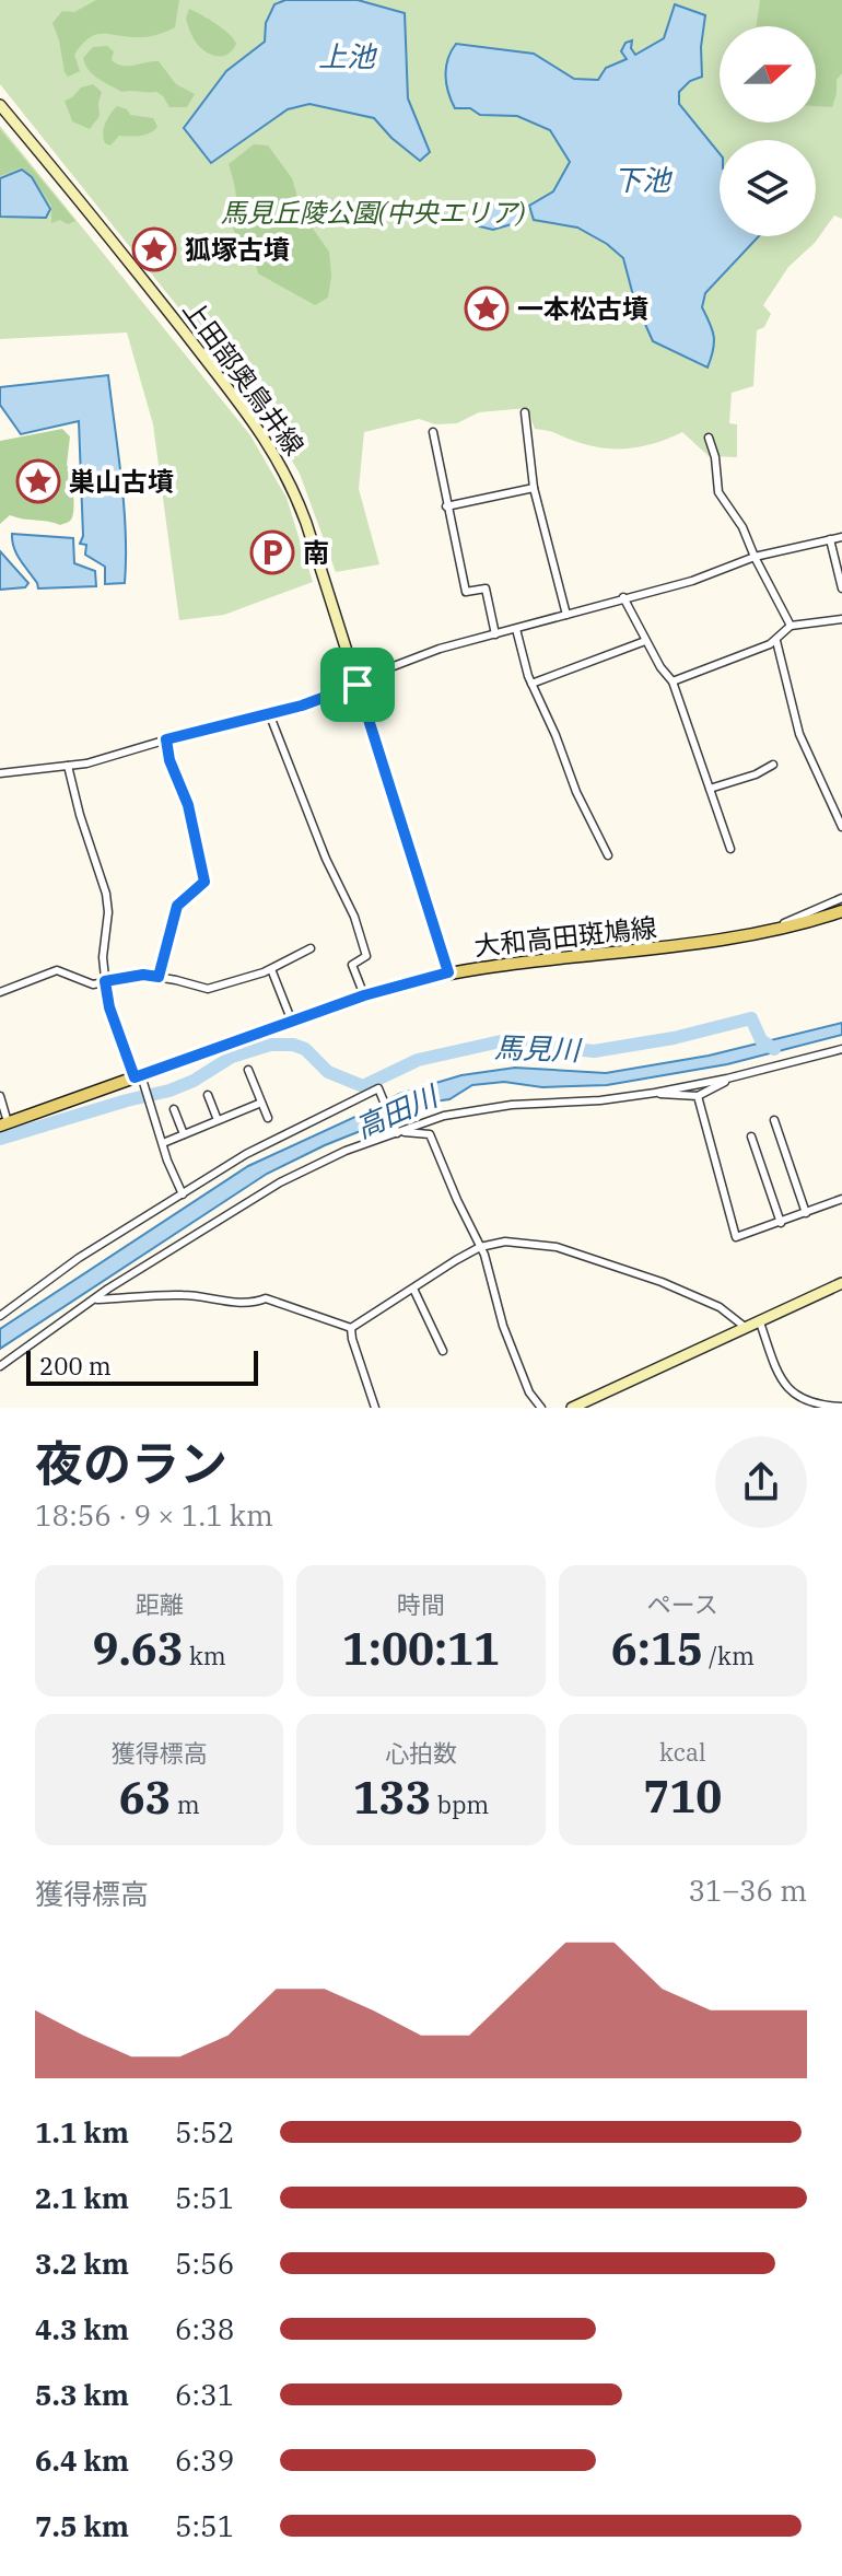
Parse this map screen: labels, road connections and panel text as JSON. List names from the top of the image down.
{
  "streets": {
    "main road": ["大和高田斑鳩線"],
    "street": ["上田部奥鳥井線"]
  },
  "crossings": [
    ["上田部奥鳥井線", "大和高田斑鳩線"]
  ],
  "water": [
    "上池",
    "下池",
    "馬見川",
    "高田川"
  ],
  "parks": ["馬見丘陵公園(中央エリア)"],
  "places": {
    "place": ["狐塚古墳", "一本松古墳", "巣山古墳"],
    "parking": ["南"]
  },
  "scale_bar": "200 m",
  "north": "right",
  "page": {
    "scale": "200 m",
    "heading": ["夜のラン", "18:56 · 9 × 1.1 km"],
    "stats": [
      ["距離", "9.63 km"],
      ["時間", "1:00:11"],
      ["ペース", "6:15 /km"],
      ["獲得標高", "63 m"],
      ["心拍数", "133 bpm"],
      ["kcal", "710"]
    ],
    "chart": ["獲得標高", "31–36 m"],
    "list": [
      {
        "name": "1.1 km",
        "note": "5:52"
      },
      {
        "name": "2.1 km",
        "note": "5:51"
      },
      {
        "name": "3.2 km",
        "note": "5:56"
      },
      {
        "name": "4.3 km",
        "note": "6:38"
      },
      {
        "name": "5.3 km",
        "note": "6:31"
      },
      {
        "name": "6.4 km",
        "note": "6:39"
      },
      {
        "name": "7.5 km",
        "note": "5:51"
      }
    ]
  }
}
